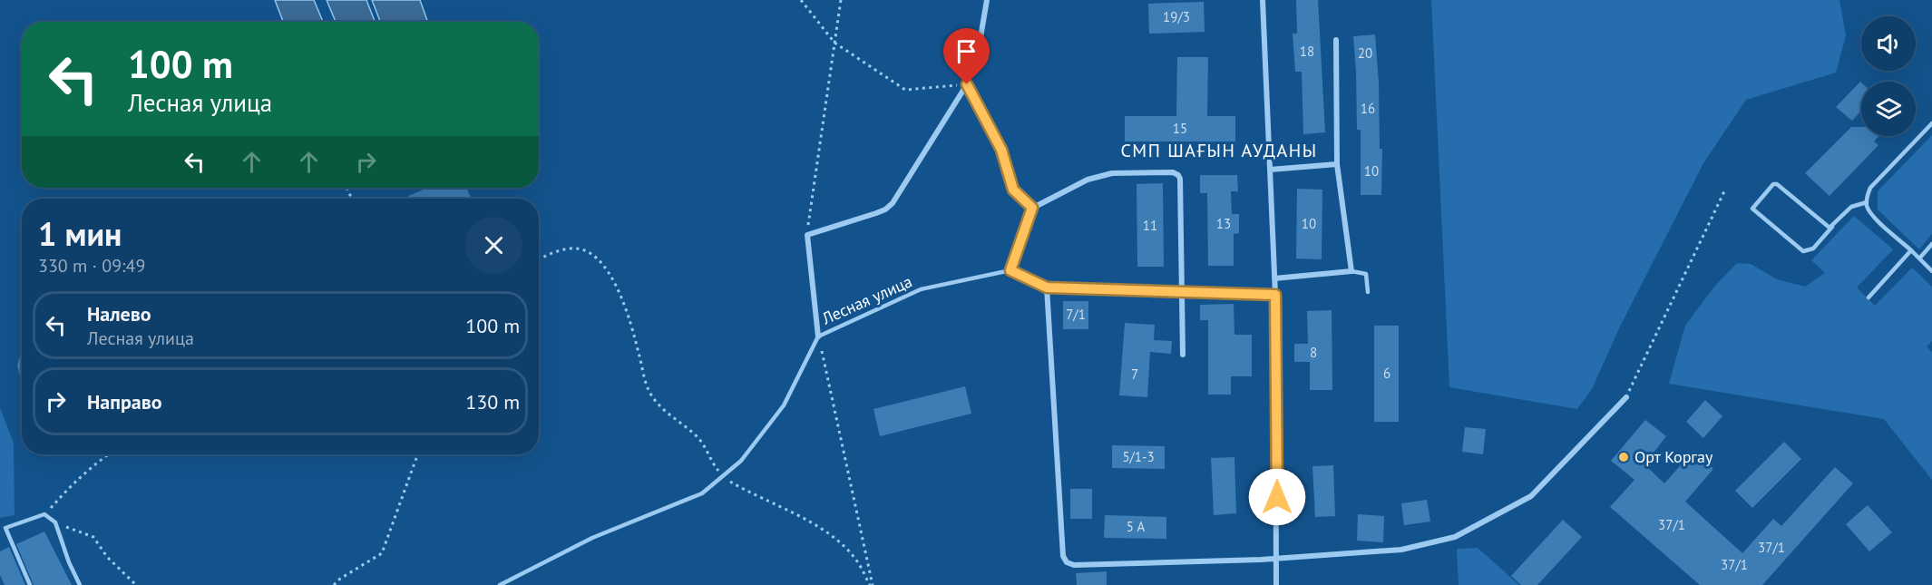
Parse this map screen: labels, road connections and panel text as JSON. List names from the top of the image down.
{
  "streets": {
    "lane": ["Лесная улица"]
  },
  "districts": ["СМП ШАҒЫН АУДАНЫ"],
  "places": ["Орт Коргау"],
  "house_numbers": [
    "19/3",
    "18",
    "20",
    "16",
    "15",
    "10",
    "13",
    "10",
    "11",
    "7/1",
    "8",
    "6",
    "7",
    "5/1-3",
    "37/1",
    "5 А",
    "37/1",
    "37/1"
  ],
  "page": {
    "turn": ["100 m", "Лесная улица"],
    "heading": ["1 мин", "330 m · 09:49"],
    "list": [
      {
        "name": "Налево",
        "note": "Лесная улица",
        "value": "100 m"
      },
      {
        "name": "Направо",
        "value": "130 m"
      }
    ]
  }
}
